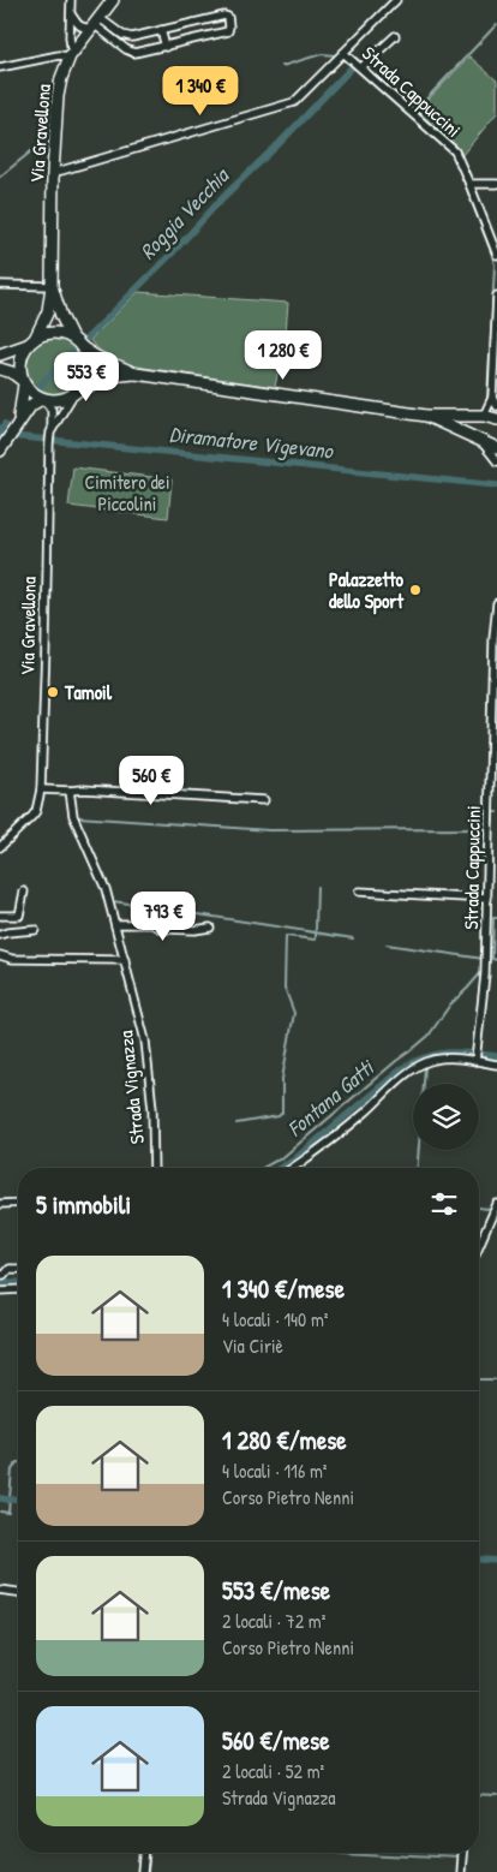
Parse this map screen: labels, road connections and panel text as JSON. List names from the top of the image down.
{
  "streets": {
    "main road": ["Via Gravellona"],
    "street": ["Strada Cappuccini", "Strada Vignazza"]
  },
  "water": ["Roggia Vecchia", "Diramatore Vigevano", "Fontana Gatti"],
  "parks": ["Cimitero dei Piccolini"],
  "places": ["Palazzetto dello Sport", "Tamoil"],
  "page": {
    "price": [
      "1 340 €",
      "1 280 €",
      "553 €",
      "560 €",
      "793 €"
    ],
    "heading": "5 immobili",
    "list": [
      {
        "name": "1 340 €/mese",
        "note": "4 locali · 140 m² · Via Ciriè"
      },
      {
        "name": "1 280 €/mese",
        "note": "4 locali · 116 m² · Corso Pietro Nenni"
      },
      {
        "name": "553 €/mese",
        "note": "2 locali · 72 m² · Corso Pietro Nenni"
      },
      {
        "name": "560 €/mese",
        "note": "2 locali · 52 m² · Strada Vignazza"
      }
    ]
  }
}
